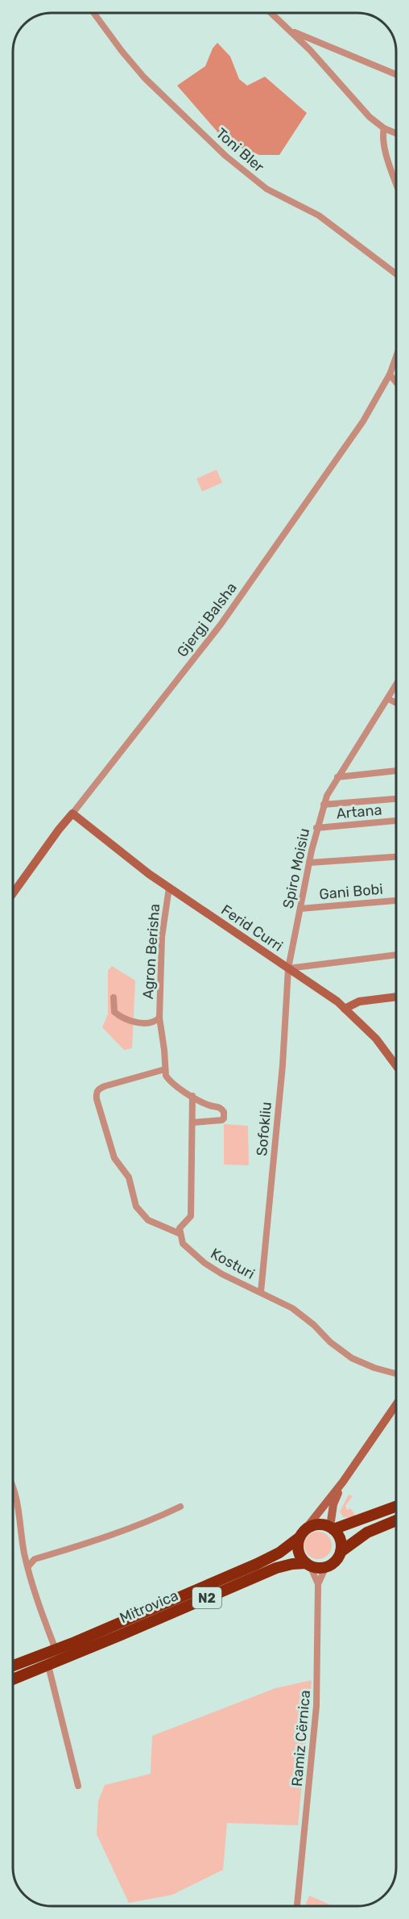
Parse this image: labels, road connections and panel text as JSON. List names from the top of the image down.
{
  "streets": {
    "highway": ["N2", "Mitrovica"],
    "street": [
      "Toni Bler",
      "Gjergj Balsha",
      "Artana",
      "Spiro Moisiu",
      "Gani Bobi",
      "Ferid Curri",
      "Agron Berisha",
      "Sofokliu",
      "Kosturi",
      "Ramiz Cërnica"
    ]
  },
  "crossings": [
    ["Gjergj Balsha", "Ferid Curri"],
    ["Artana", "Spiro Moisiu"],
    ["Spiro Moisiu", "Gani Bobi"],
    ["Spiro Moisiu", "Ferid Curri"],
    ["Spiro Moisiu", "Sofokliu"],
    ["Ferid Curri", "Agron Berisha"],
    ["Ferid Curri", "Sofokliu"],
    ["Sofokliu", "Kosturi"],
    ["N2", "Mitrovica"],
    ["N2", "Ramiz Cërnica"],
    ["Mitrovica", "Ramiz Cërnica"]
  ]
}
